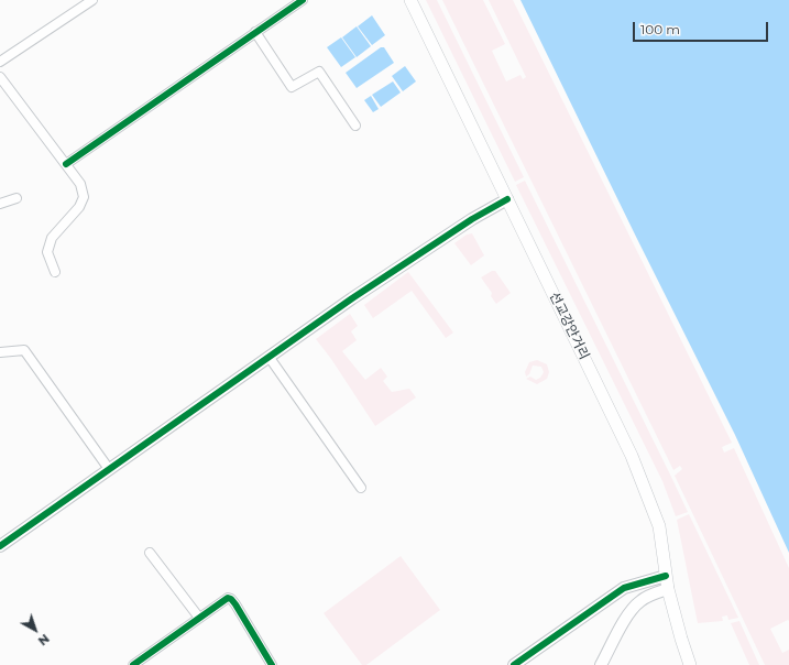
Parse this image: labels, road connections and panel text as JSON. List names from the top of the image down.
{
  "streets": {
    "main road": ["선교강안거리"]
  },
  "scale_bar": "100 m",
  "north": "bottom right"
}
